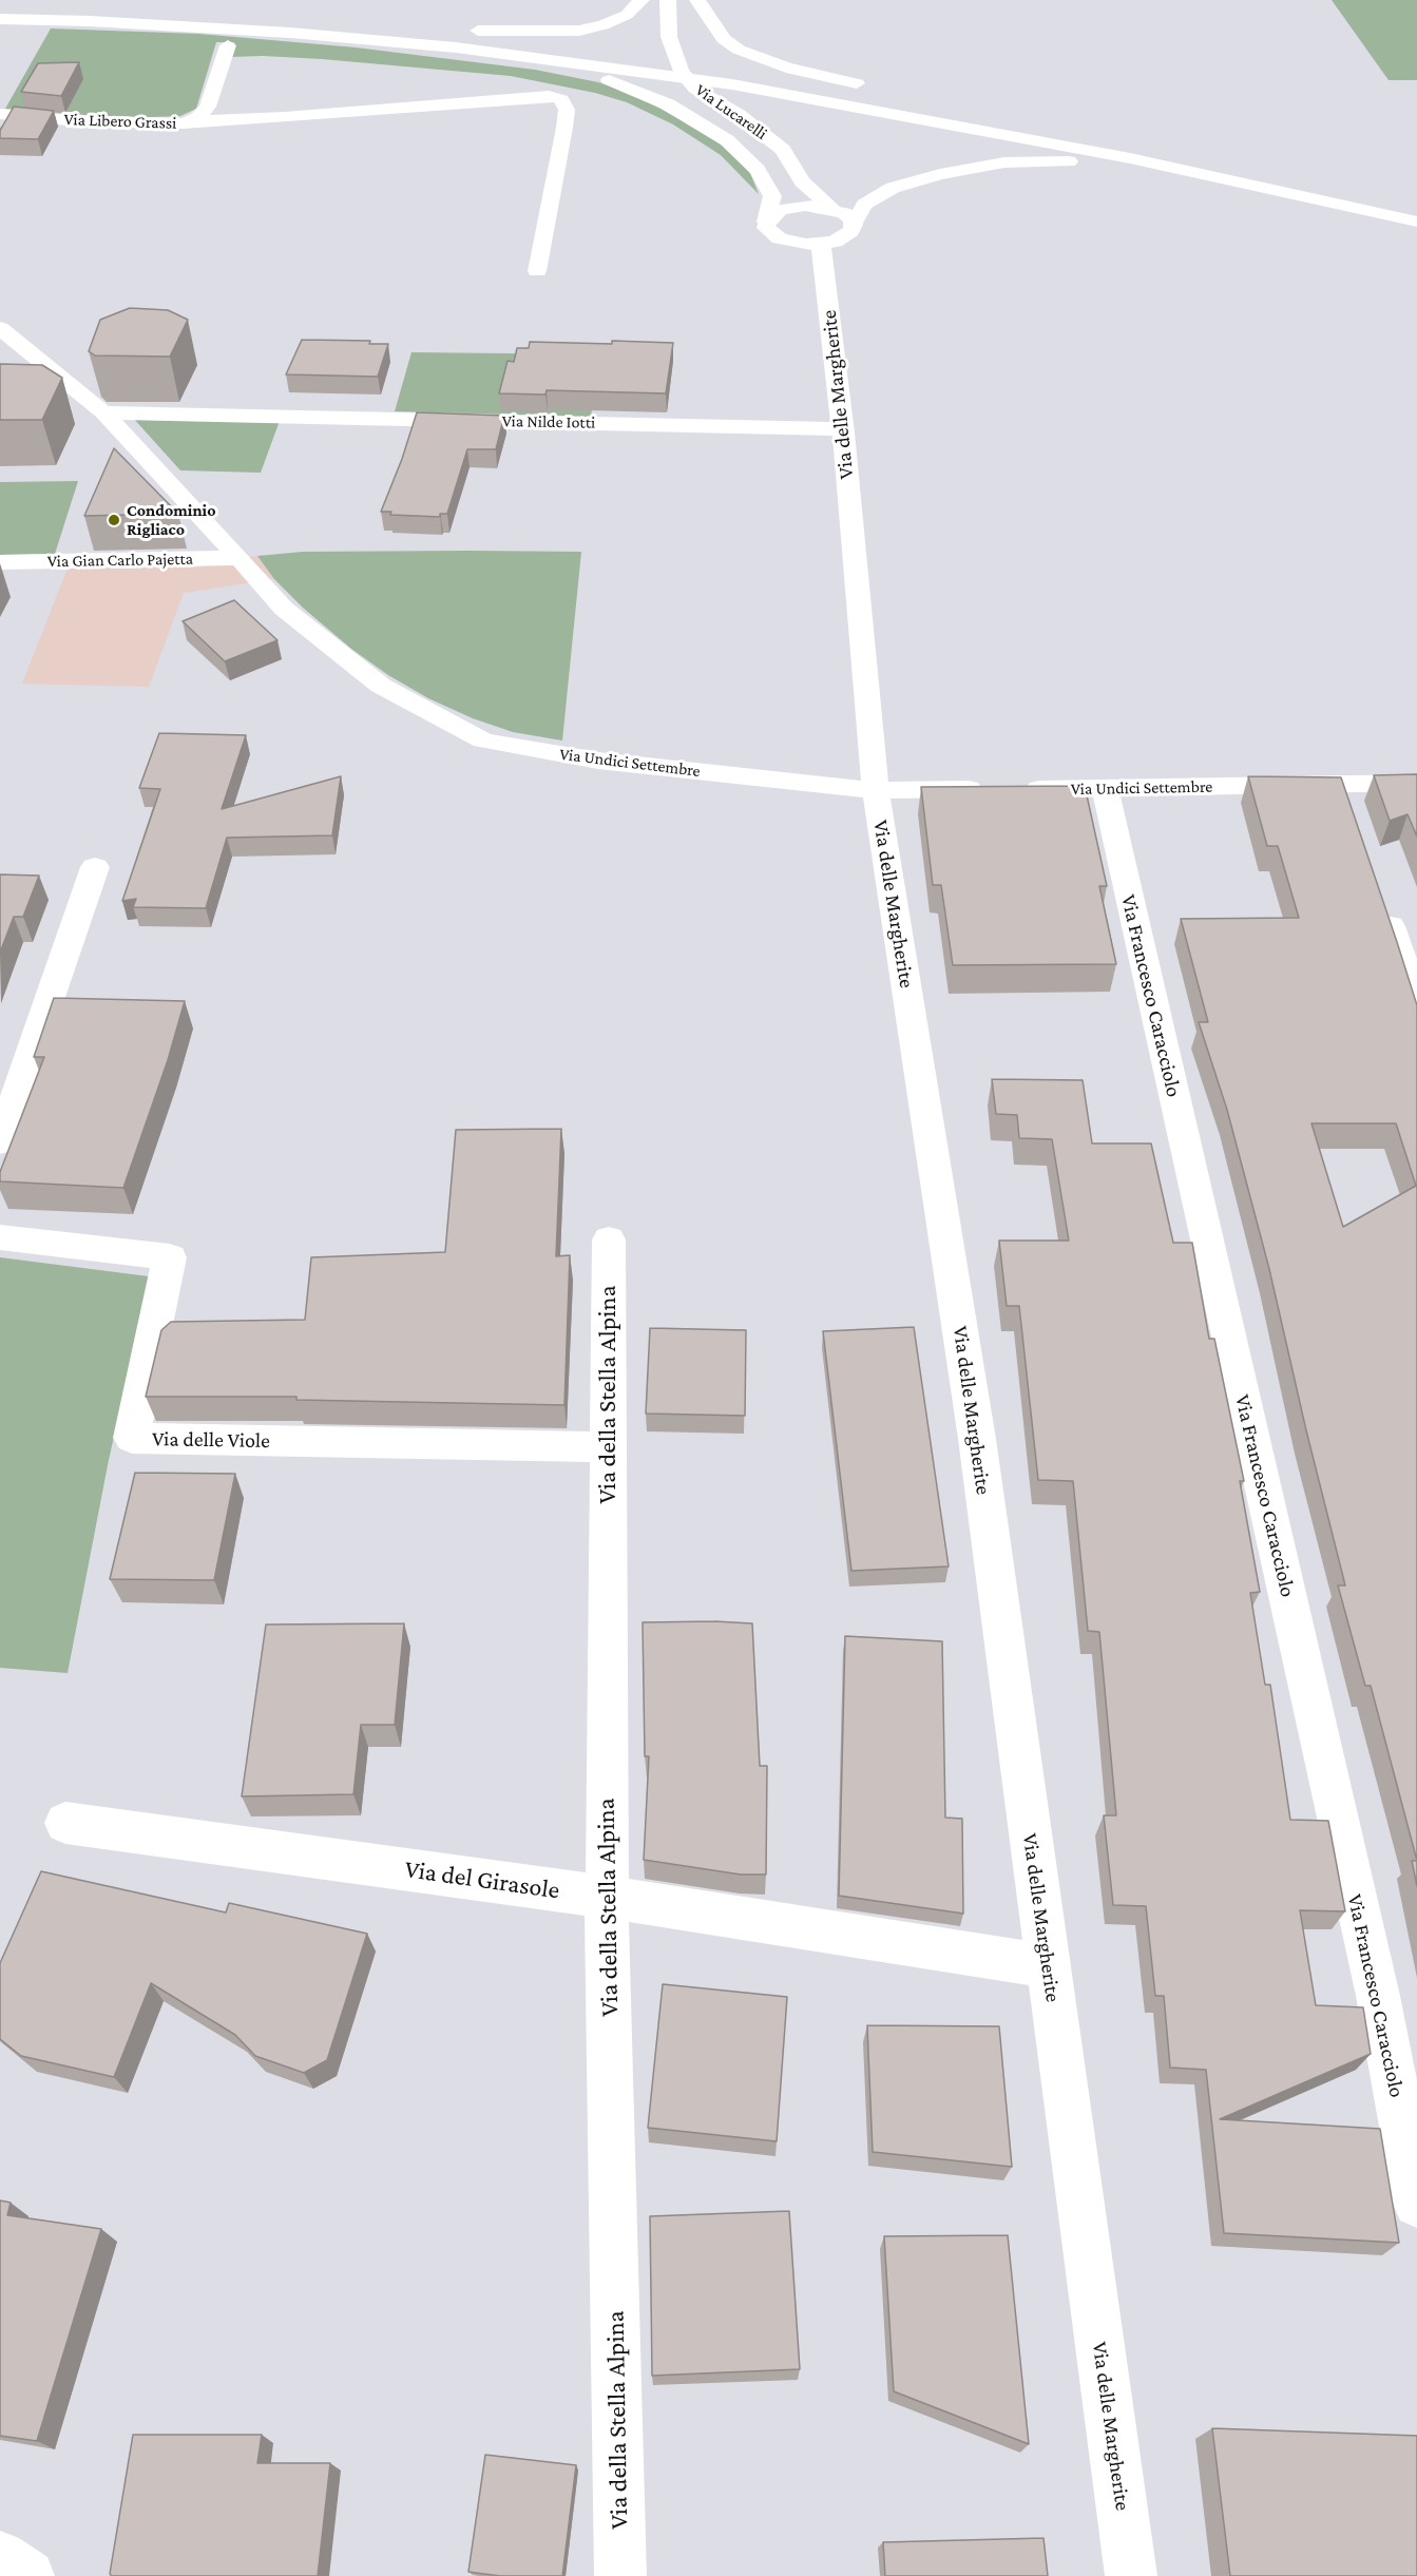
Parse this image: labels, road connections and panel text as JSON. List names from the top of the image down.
{
  "streets": {
    "main road": [
      "Via Lucarelli",
      "Via Libero Grassi",
      "Via delle Margherite",
      "Via Nilde Iotti",
      "Via Gian Carlo Pajetta",
      "Via Undici Settembre",
      "Via Francesco Caracciolo",
      "Via della Stella Alpina",
      "Via delle Viole",
      "Via del Girasole"
    ]
  },
  "crossings": [
    ["Via delle Margherite", "Via Nilde Iotti"],
    ["Via delle Margherite", "Via Undici Settembre"],
    ["Via delle Margherite", "Via del Girasole"],
    ["Via Nilde Iotti", "Via Undici Settembre"],
    ["Via Gian Carlo Pajetta", "Via Undici Settembre"],
    ["Via Undici Settembre", "Via Francesco Caracciolo"],
    ["Via della Stella Alpina", "Via delle Viole"],
    ["Via della Stella Alpina", "Via del Girasole"]
  ],
  "places": ["Condominio Rigliaco"]
}
